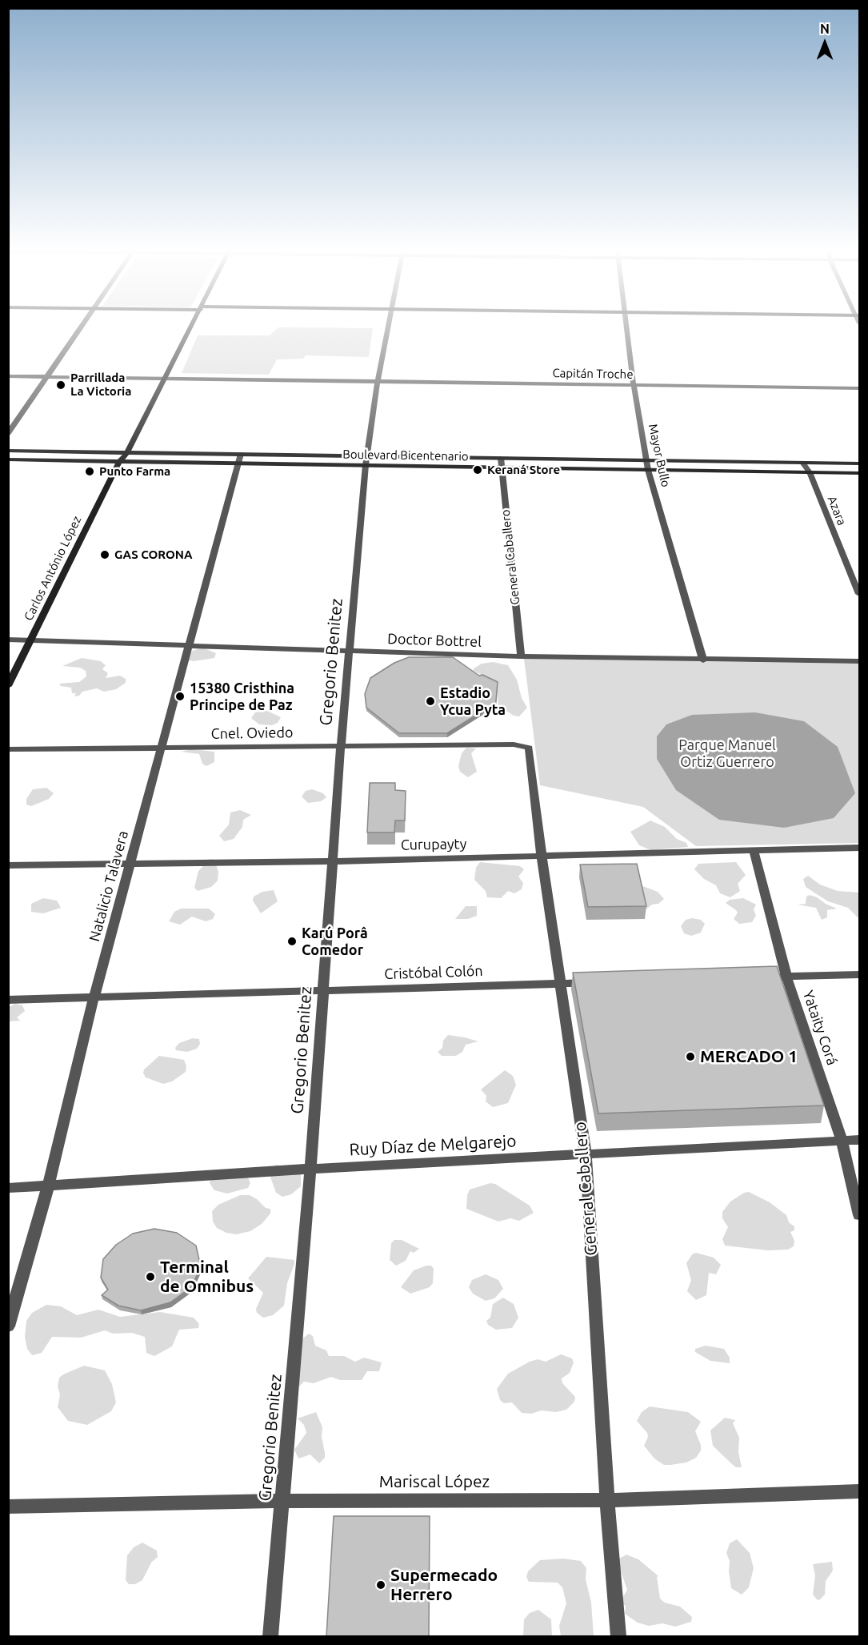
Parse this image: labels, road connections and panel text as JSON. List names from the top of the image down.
{
  "streets": {
    "main road": ["Boulevard Bicentenario", "Carlos António López"],
    "street": [
      "Capitán Troche",
      "Mayor Bullo",
      "Azara",
      "General Caballero",
      "Doctor Bottrel",
      "Gregorio Benitez",
      "Cnel. Oviedo",
      "Curupayty",
      "Natalicio Talavera",
      "Cristóbal Colón",
      "Yataity Corá",
      "Ruy Díaz de Melgarejo",
      "Mariscal López"
    ]
  },
  "crossings": [
    ["Capitán Troche", "Mayor Bullo"],
    ["Capitán Troche", "Carlos António López"],
    ["Capitán Troche", "Gregorio Benitez"],
    ["Boulevard Bicentenario", "Mayor Bullo"],
    ["Boulevard Bicentenario", "Azara"],
    ["Boulevard Bicentenario", "General Caballero"],
    ["Boulevard Bicentenario", "Carlos António López"],
    ["Boulevard Bicentenario", "Gregorio Benitez"],
    ["Boulevard Bicentenario", "Natalicio Talavera"],
    ["Mayor Bullo", "Doctor Bottrel"],
    ["General Caballero", "Doctor Bottrel"],
    ["General Caballero", "Cnel. Oviedo"],
    ["General Caballero", "Curupayty"],
    ["General Caballero", "Cristóbal Colón"],
    ["General Caballero", "Ruy Díaz de Melgarejo"],
    ["General Caballero", "Mariscal López"],
    ["Carlos António López", "Doctor Bottrel"],
    ["Doctor Bottrel", "Gregorio Benitez"],
    ["Doctor Bottrel", "Natalicio Talavera"],
    ["Gregorio Benitez", "Cnel. Oviedo"],
    ["Gregorio Benitez", "Curupayty"],
    ["Gregorio Benitez", "Cristóbal Colón"],
    ["Gregorio Benitez", "Ruy Díaz de Melgarejo"],
    ["Gregorio Benitez", "Mariscal López"],
    ["Cnel. Oviedo", "Natalicio Talavera"],
    ["Curupayty", "Natalicio Talavera"],
    ["Curupayty", "Yataity Corá"],
    ["Natalicio Talavera", "Cristóbal Colón"],
    ["Natalicio Talavera", "Ruy Díaz de Melgarejo"],
    ["Yataity Corá", "Ruy Díaz de Melgarejo"]
  ],
  "parks": ["Parque Manuel Ortiz Guerrero"],
  "places": [
    "Parrillada La Victoria",
    "Keraná Store",
    "Punto Farma",
    "GAS CORONA",
    "15380 Cristhina Principe de Paz",
    "Estadio Ycua Pyta",
    "Karú Porâ Comedor",
    "MERCADO 1",
    "Terminal de Omnibus",
    "Supermecado Herrero"
  ],
  "north": "top"
}
